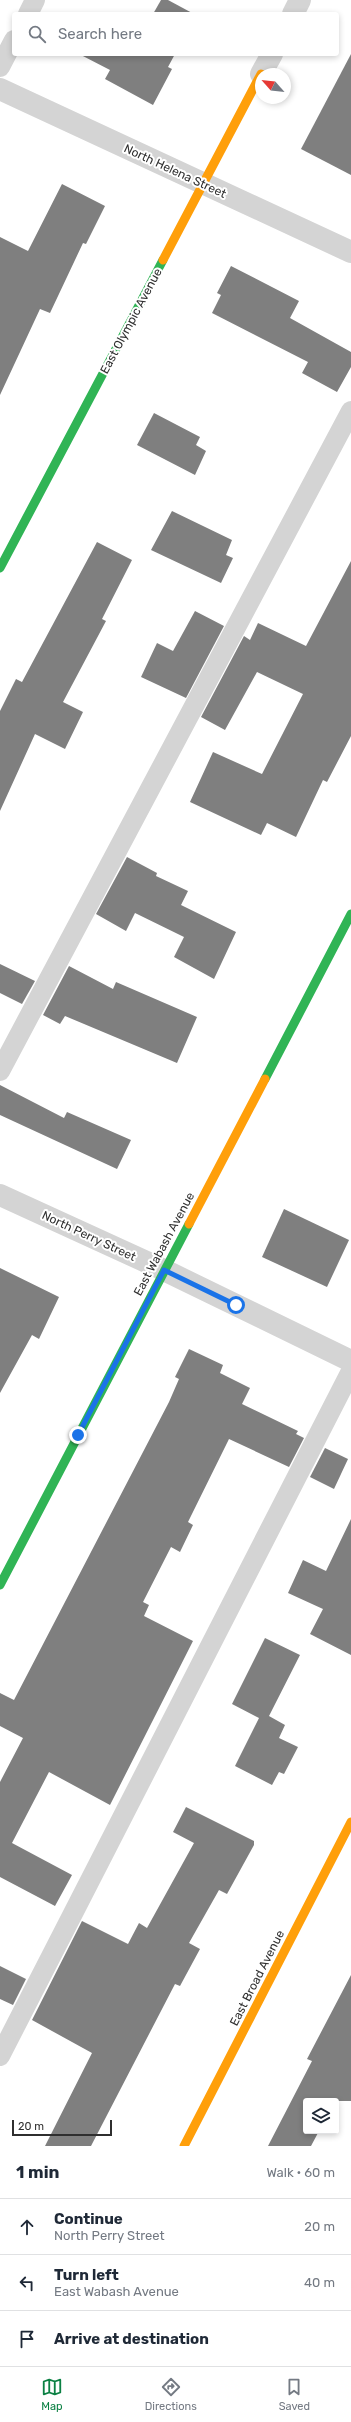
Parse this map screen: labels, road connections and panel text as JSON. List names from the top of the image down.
{
  "streets": {
    "street": [
      "North Helena Street",
      "East Olympic Avenue",
      "North Perry Street",
      "East Wabash Avenue",
      "East Broad Avenue"
    ]
  },
  "crossings": [
    ["North Helena Street", "East Olympic Avenue"],
    ["North Perry Street", "East Wabash Avenue"]
  ],
  "scale_bar": "20 m",
  "north": "top left",
  "page": {
    "search": "Search here",
    "scale": "20 m",
    "heading": ["1 min", "Walk · 60 m"],
    "list": [
      ["Continue", "North Perry Street", "20 m"],
      ["Turn left", "East Wabash Avenue", "40 m"],
      "Arrive at destination"
    ],
    "nav": ["Map", "Directions", "Saved"]
  }
}
